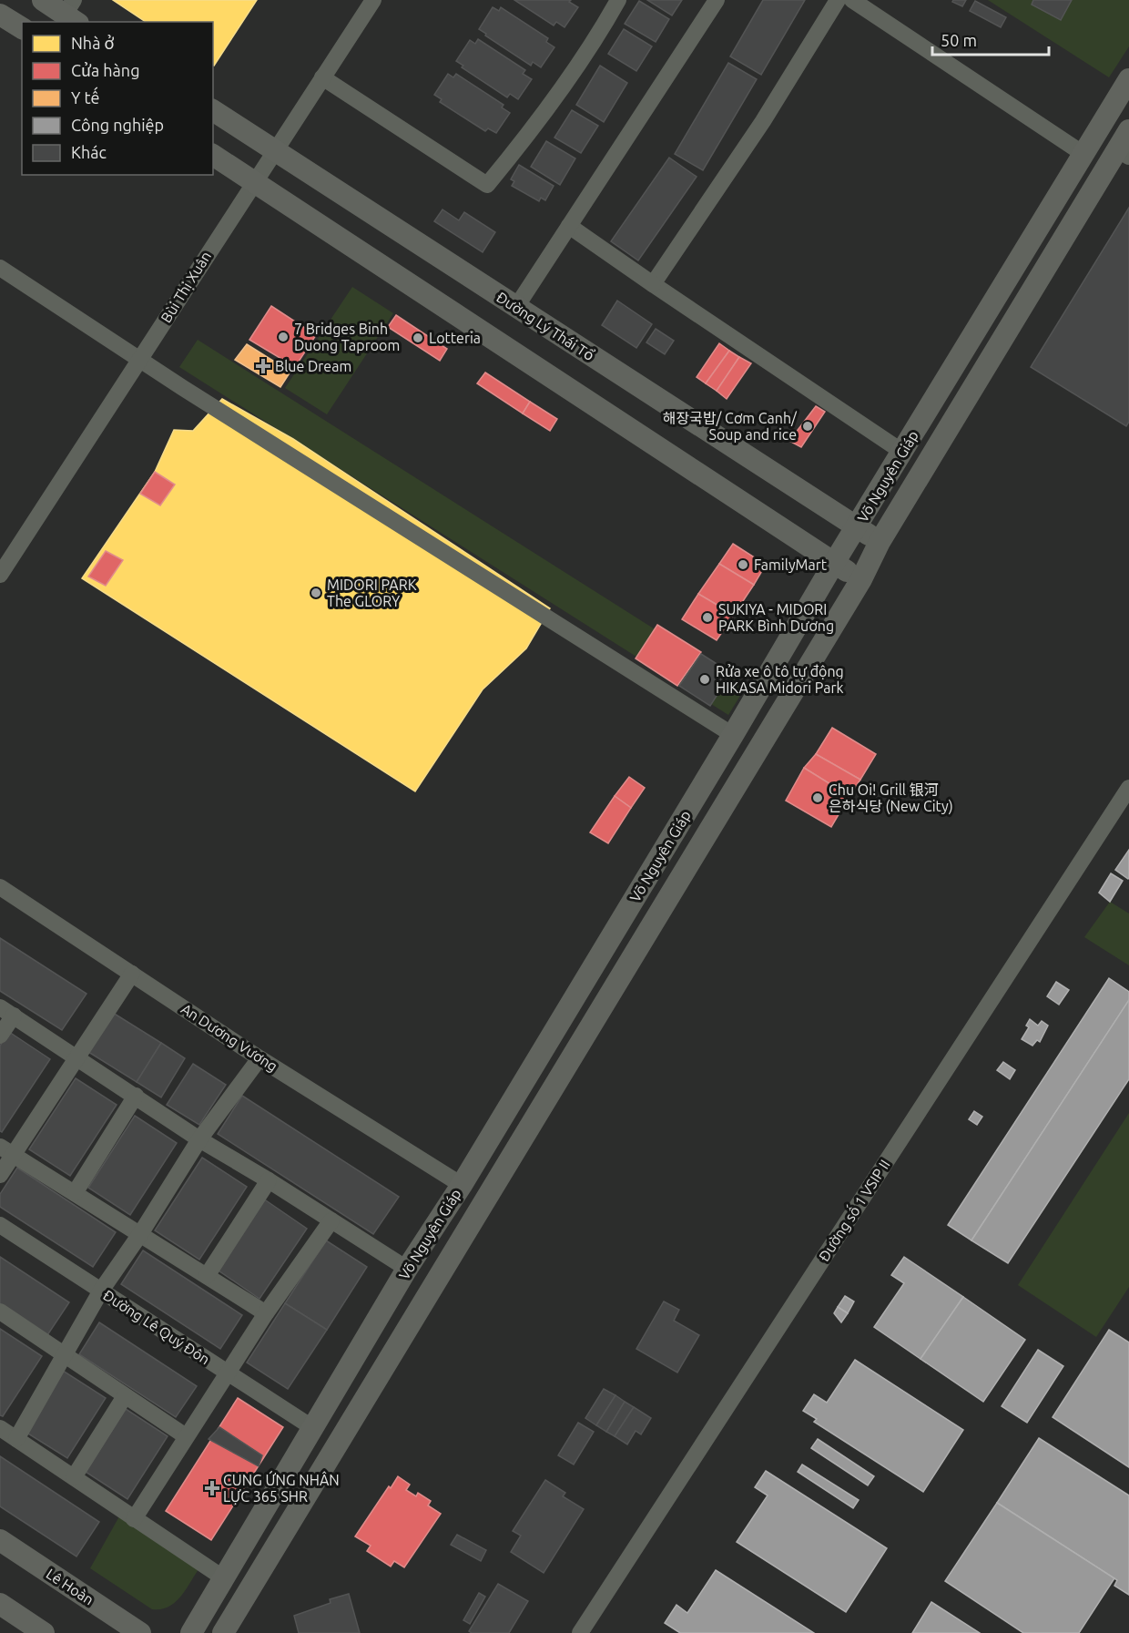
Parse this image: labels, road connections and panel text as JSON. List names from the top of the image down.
{
  "streets": {
    "main road": ["Đường Lý Thái Tổ", "Võ Nguyên Giáp", "Lê Hoàn"],
    "street": [
      "Bùi Thị Xuân",
      "An Dương Vương",
      "Đường số 1 VSIP II",
      "Đường Lê Quý Đôn"
    ]
  },
  "crossings": [
    ["Bùi Thị Xuân", "Đường Lý Thái Tổ"],
    ["Đường Lý Thái Tổ", "Võ Nguyên Giáp"],
    ["Võ Nguyên Giáp", "An Dương Vương"],
    ["Võ Nguyên Giáp", "Đường Lê Quý Đôn"]
  ],
  "places": {
    "other": [
      "7 Bridges Binh Duong Taproom",
      "Lotteria",
      "해장국밥/ Cơm Canh/ Soup and rice",
      "FamilyMart",
      "MIDORI PARK The GLORY",
      "SUKIYA - MIDORI PARK Bình Dương",
      "Rửa xe ô tô tự động HIKASA Midori Park",
      "Chu Oi! Grill 银河 은하식당 (New City)"
    ],
    "health": ["Blue Dream", "CUNG ỨNG NHÂN LỰC 365 SHR"]
  },
  "legend": [
    "Nhà ở",
    "Cửa hàng",
    "Y tế",
    "Công nghiệp",
    "Khác"
  ],
  "scale_bar": "50 m"
}
